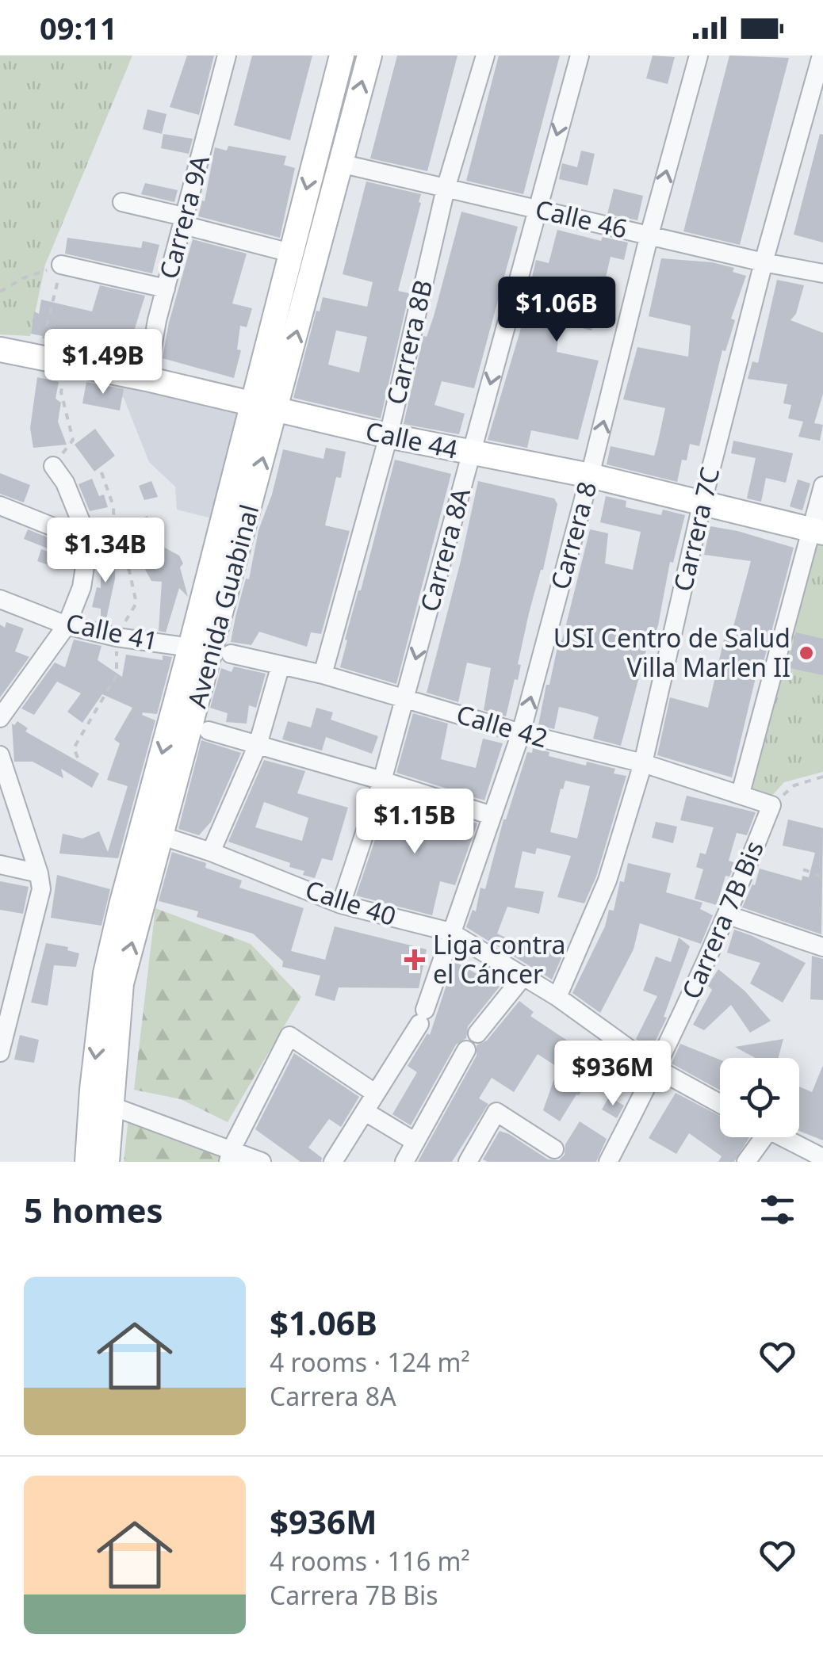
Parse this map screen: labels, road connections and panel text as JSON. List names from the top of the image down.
{
  "streets": {
    "main road": ["Calle 44", "Avenida Guabinal"],
    "street": [
      "Carrera 9A",
      "Calle 46",
      "Carrera 8B",
      "Carrera 7C",
      "Carrera 8",
      "Carrera 8A",
      "Calle 41",
      "Calle 42",
      "Calle 40",
      "Carrera 7B Bis"
    ]
  },
  "crossings": [
    ["Carrera 9A", "Calle 44"],
    ["Calle 46", "Carrera 8B"],
    ["Calle 46", "Carrera 7C"],
    ["Calle 46", "Carrera 8"],
    ["Calle 46", "Carrera 8A"],
    ["Calle 46", "Avenida Guabinal"],
    ["Carrera 8B", "Calle 44"],
    ["Carrera 8B", "Calle 42"],
    ["Calle 44", "Carrera 7C"],
    ["Calle 44", "Carrera 8"],
    ["Calle 44", "Carrera 8A"],
    ["Calle 44", "Avenida Guabinal"],
    ["Carrera 7C", "Calle 42"],
    ["Carrera 7C", "Calle 40"],
    ["Carrera 8", "Calle 42"],
    ["Carrera 8", "Calle 40"],
    ["Carrera 8A", "Calle 42"],
    ["Carrera 8A", "Calle 40"],
    ["Avenida Guabinal", "Calle 40"],
    ["Calle 42", "Carrera 7B Bis"],
    ["Calle 40", "Carrera 7B Bis"]
  ],
  "one_way": ["Carrera 8", "Carrera 8A"],
  "places": {
    "other": ["USI Centro de Salud Villa Marlen II"],
    "health": ["Liga contra el Cáncer"]
  },
  "page": {
    "status": "09:11",
    "price": [
      "$1.06B",
      "$1.49B",
      "$1.34B",
      "$1.15B",
      "$936M"
    ],
    "heading": "5 homes",
    "list": [
      {
        "name": "$1.06B",
        "note": "4 rooms · 124 m² · Carrera 8A"
      },
      {
        "name": "$936M",
        "note": "4 rooms · 116 m² · Carrera 7B Bis"
      }
    ]
  }
}
